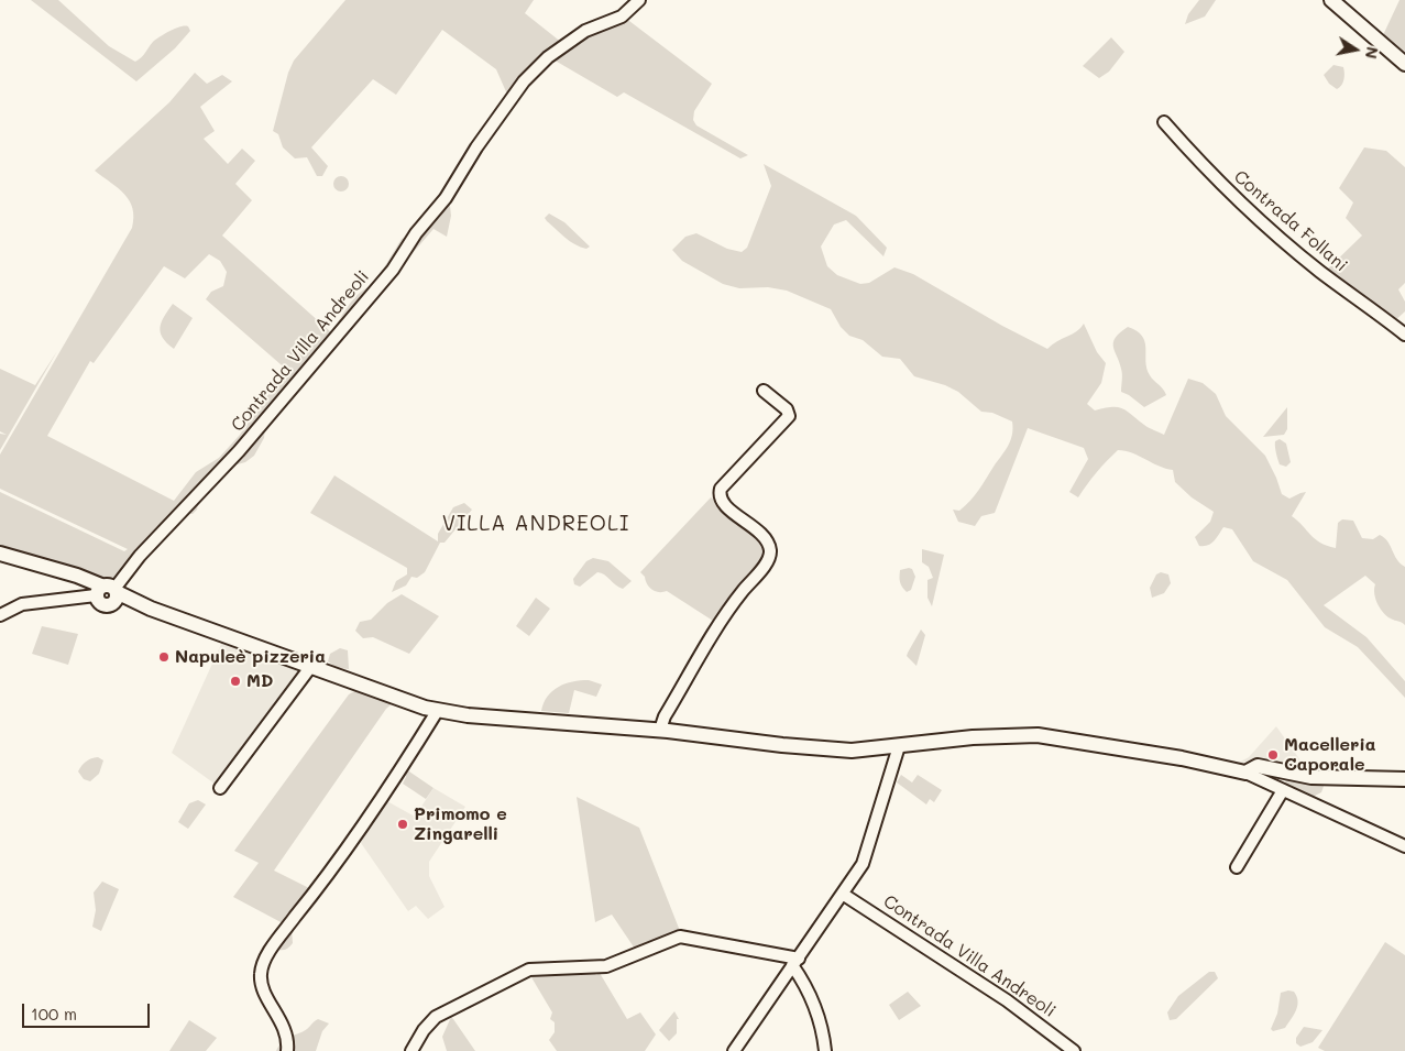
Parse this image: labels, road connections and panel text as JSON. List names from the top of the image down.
{
  "streets": {
    "street": ["Contrada Follani", "Contrada Villa Andreoli"]
  },
  "districts": ["VILLA ANDREOLI"],
  "places": [
    "Napuleè pizzeria",
    "MD",
    "Macelleria Caporale",
    "Primomo e Zingarelli"
  ],
  "scale_bar": "100 m",
  "north": "right"
}
